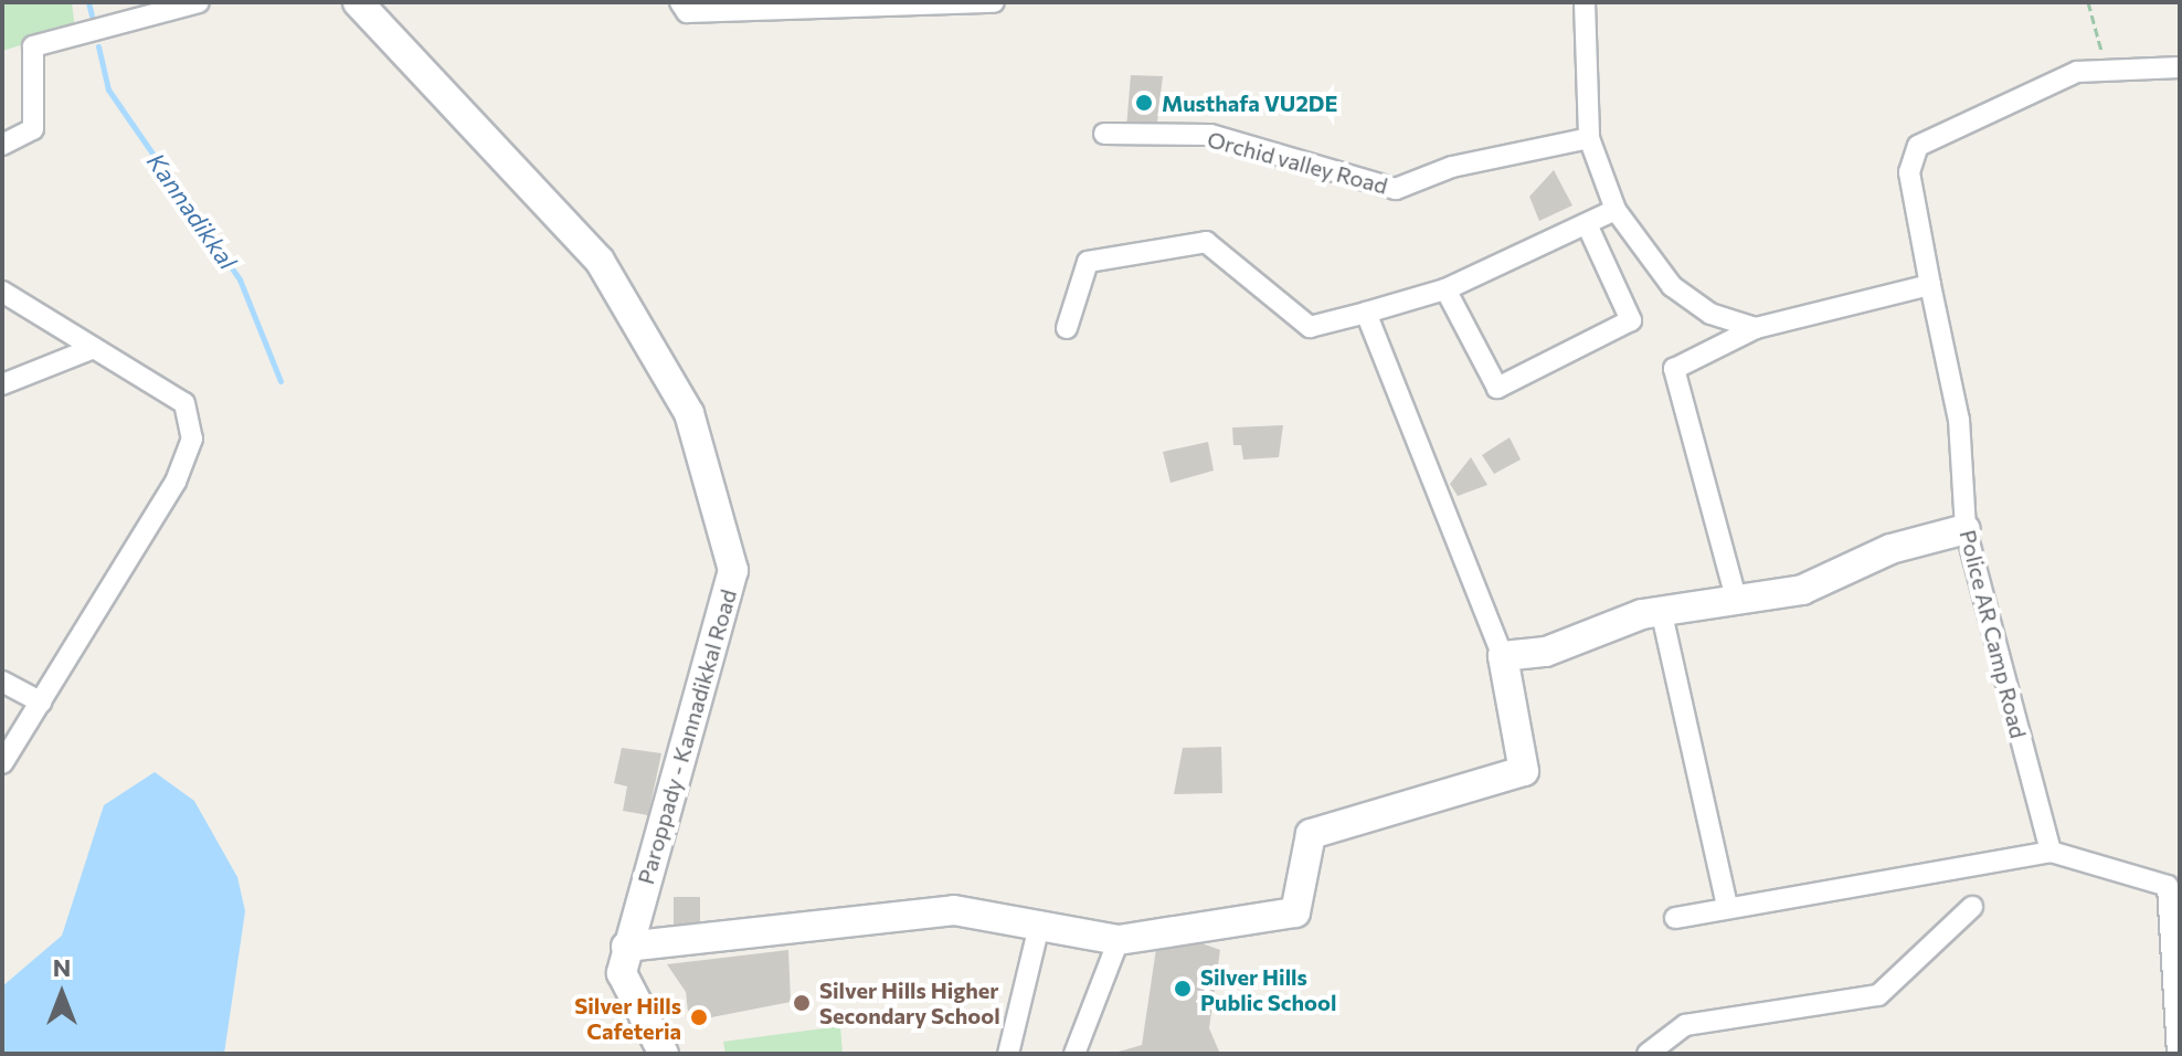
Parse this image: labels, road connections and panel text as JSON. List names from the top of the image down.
{
  "streets": {
    "street": ["Orchid valley Road", "Police AR Camp Road", "Paroppady - Kannadikkal Road"]
  },
  "water": ["Kannadikkal"],
  "places": [
    "Musthafa VU2DE",
    "Silver Hills Public School",
    "Silver Hills Higher Secondary School",
    "Silver Hills Cafeteria"
  ],
  "north": "top"
}
